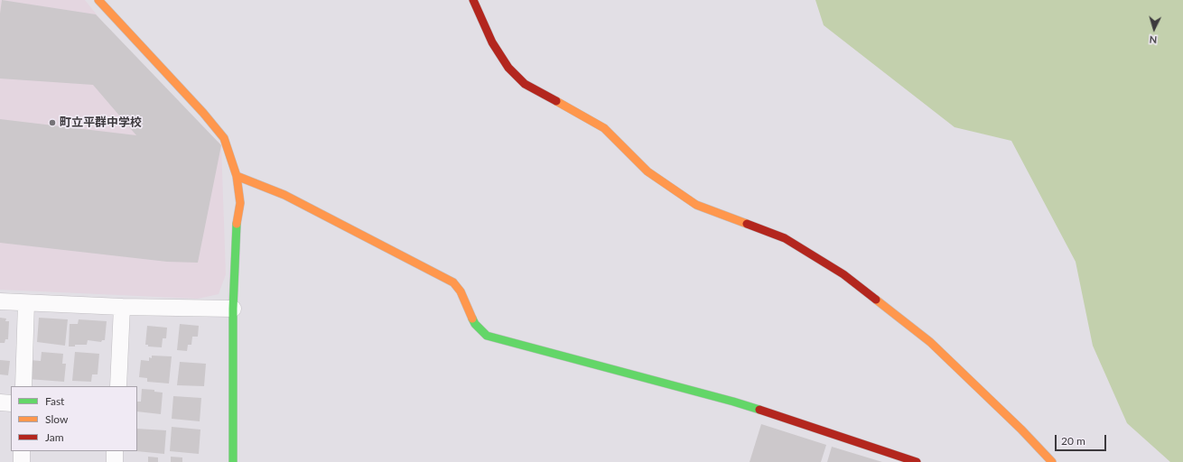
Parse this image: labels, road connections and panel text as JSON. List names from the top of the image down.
{
  "places": ["町立平群中学校"],
  "legend": ["Fast", "Slow", "Jam"],
  "scale_bar": "20 m",
  "north": "bottom"
}
